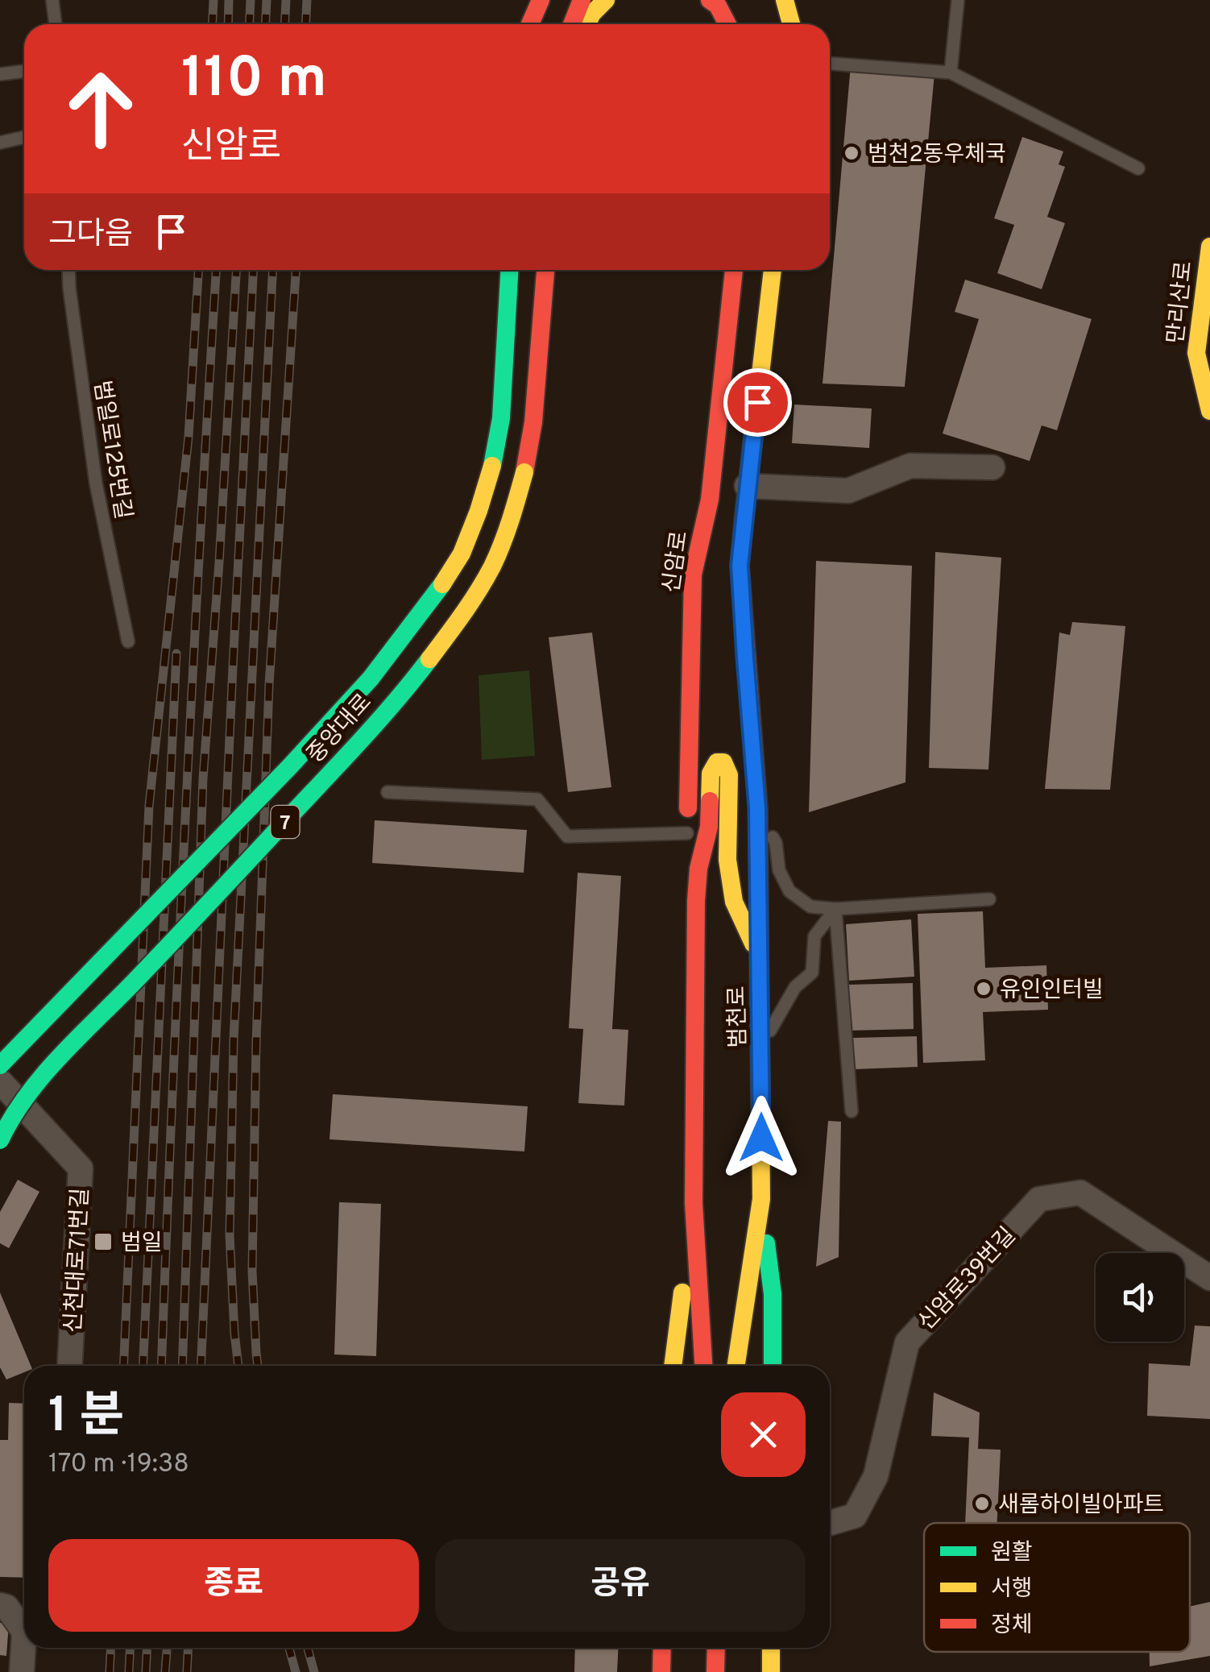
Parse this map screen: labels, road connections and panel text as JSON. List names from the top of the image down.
{
  "streets": {
    "main road": [
      "만리산로",
      "신암로",
      "중앙대로",
      "7",
      "범천로"
    ],
    "street": ["신천대로71번길", "신암로39번길"],
    "lane": ["범일로125번길"]
  },
  "crossings": [
    ["신암로", "범천로"]
  ],
  "places": {
    "other": ["범천2동우체국", "유인인터빌", "새롬하이빌아파트"],
    "transit": ["범일"]
  },
  "legend": ["원활", "서행", "정체"],
  "page": {
    "turn": ["110 m", "신암로"],
    "then": "그다음",
    "heading": ["1 분", "170 m · 19:38"],
    "buttons": ["종료", "공유"]
  }
}
